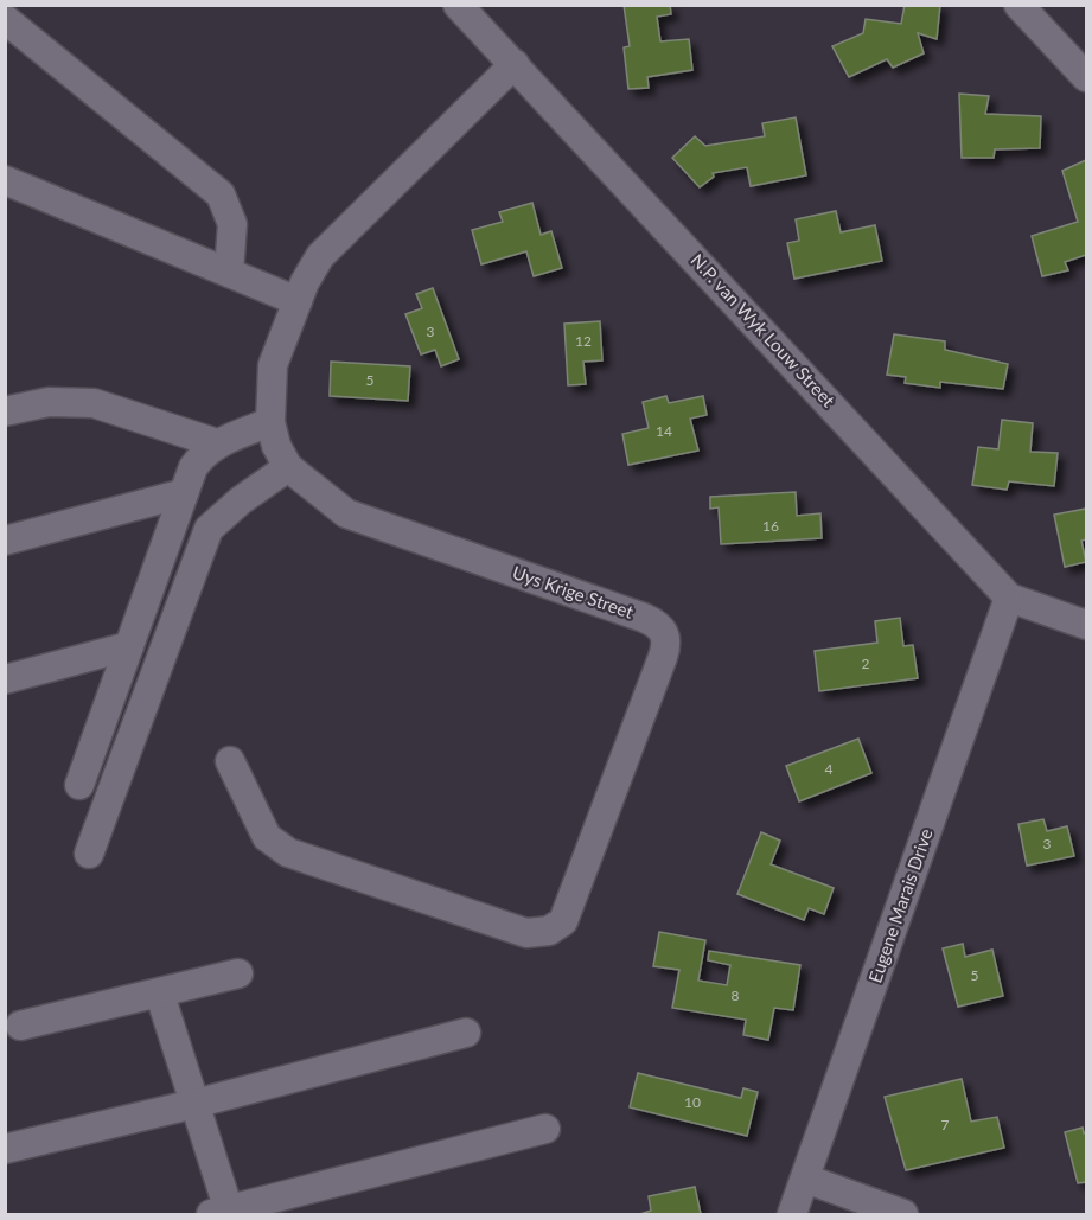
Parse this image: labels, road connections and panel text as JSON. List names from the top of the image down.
{
  "streets": {
    "street": ["N.P. van Wyk Louw Street", "Uys Krige Street", "Eugene Marais Drive"]
  },
  "crossings": [
    ["N.P. van Wyk Louw Street", "Uys Krige Street"],
    ["N.P. van Wyk Louw Street", "Eugene Marais Drive"]
  ],
  "house_numbers": [
    "3",
    "12",
    "5",
    "14",
    "16",
    "2",
    "4",
    "3",
    "5",
    "8",
    "10",
    "7"
  ]
}
